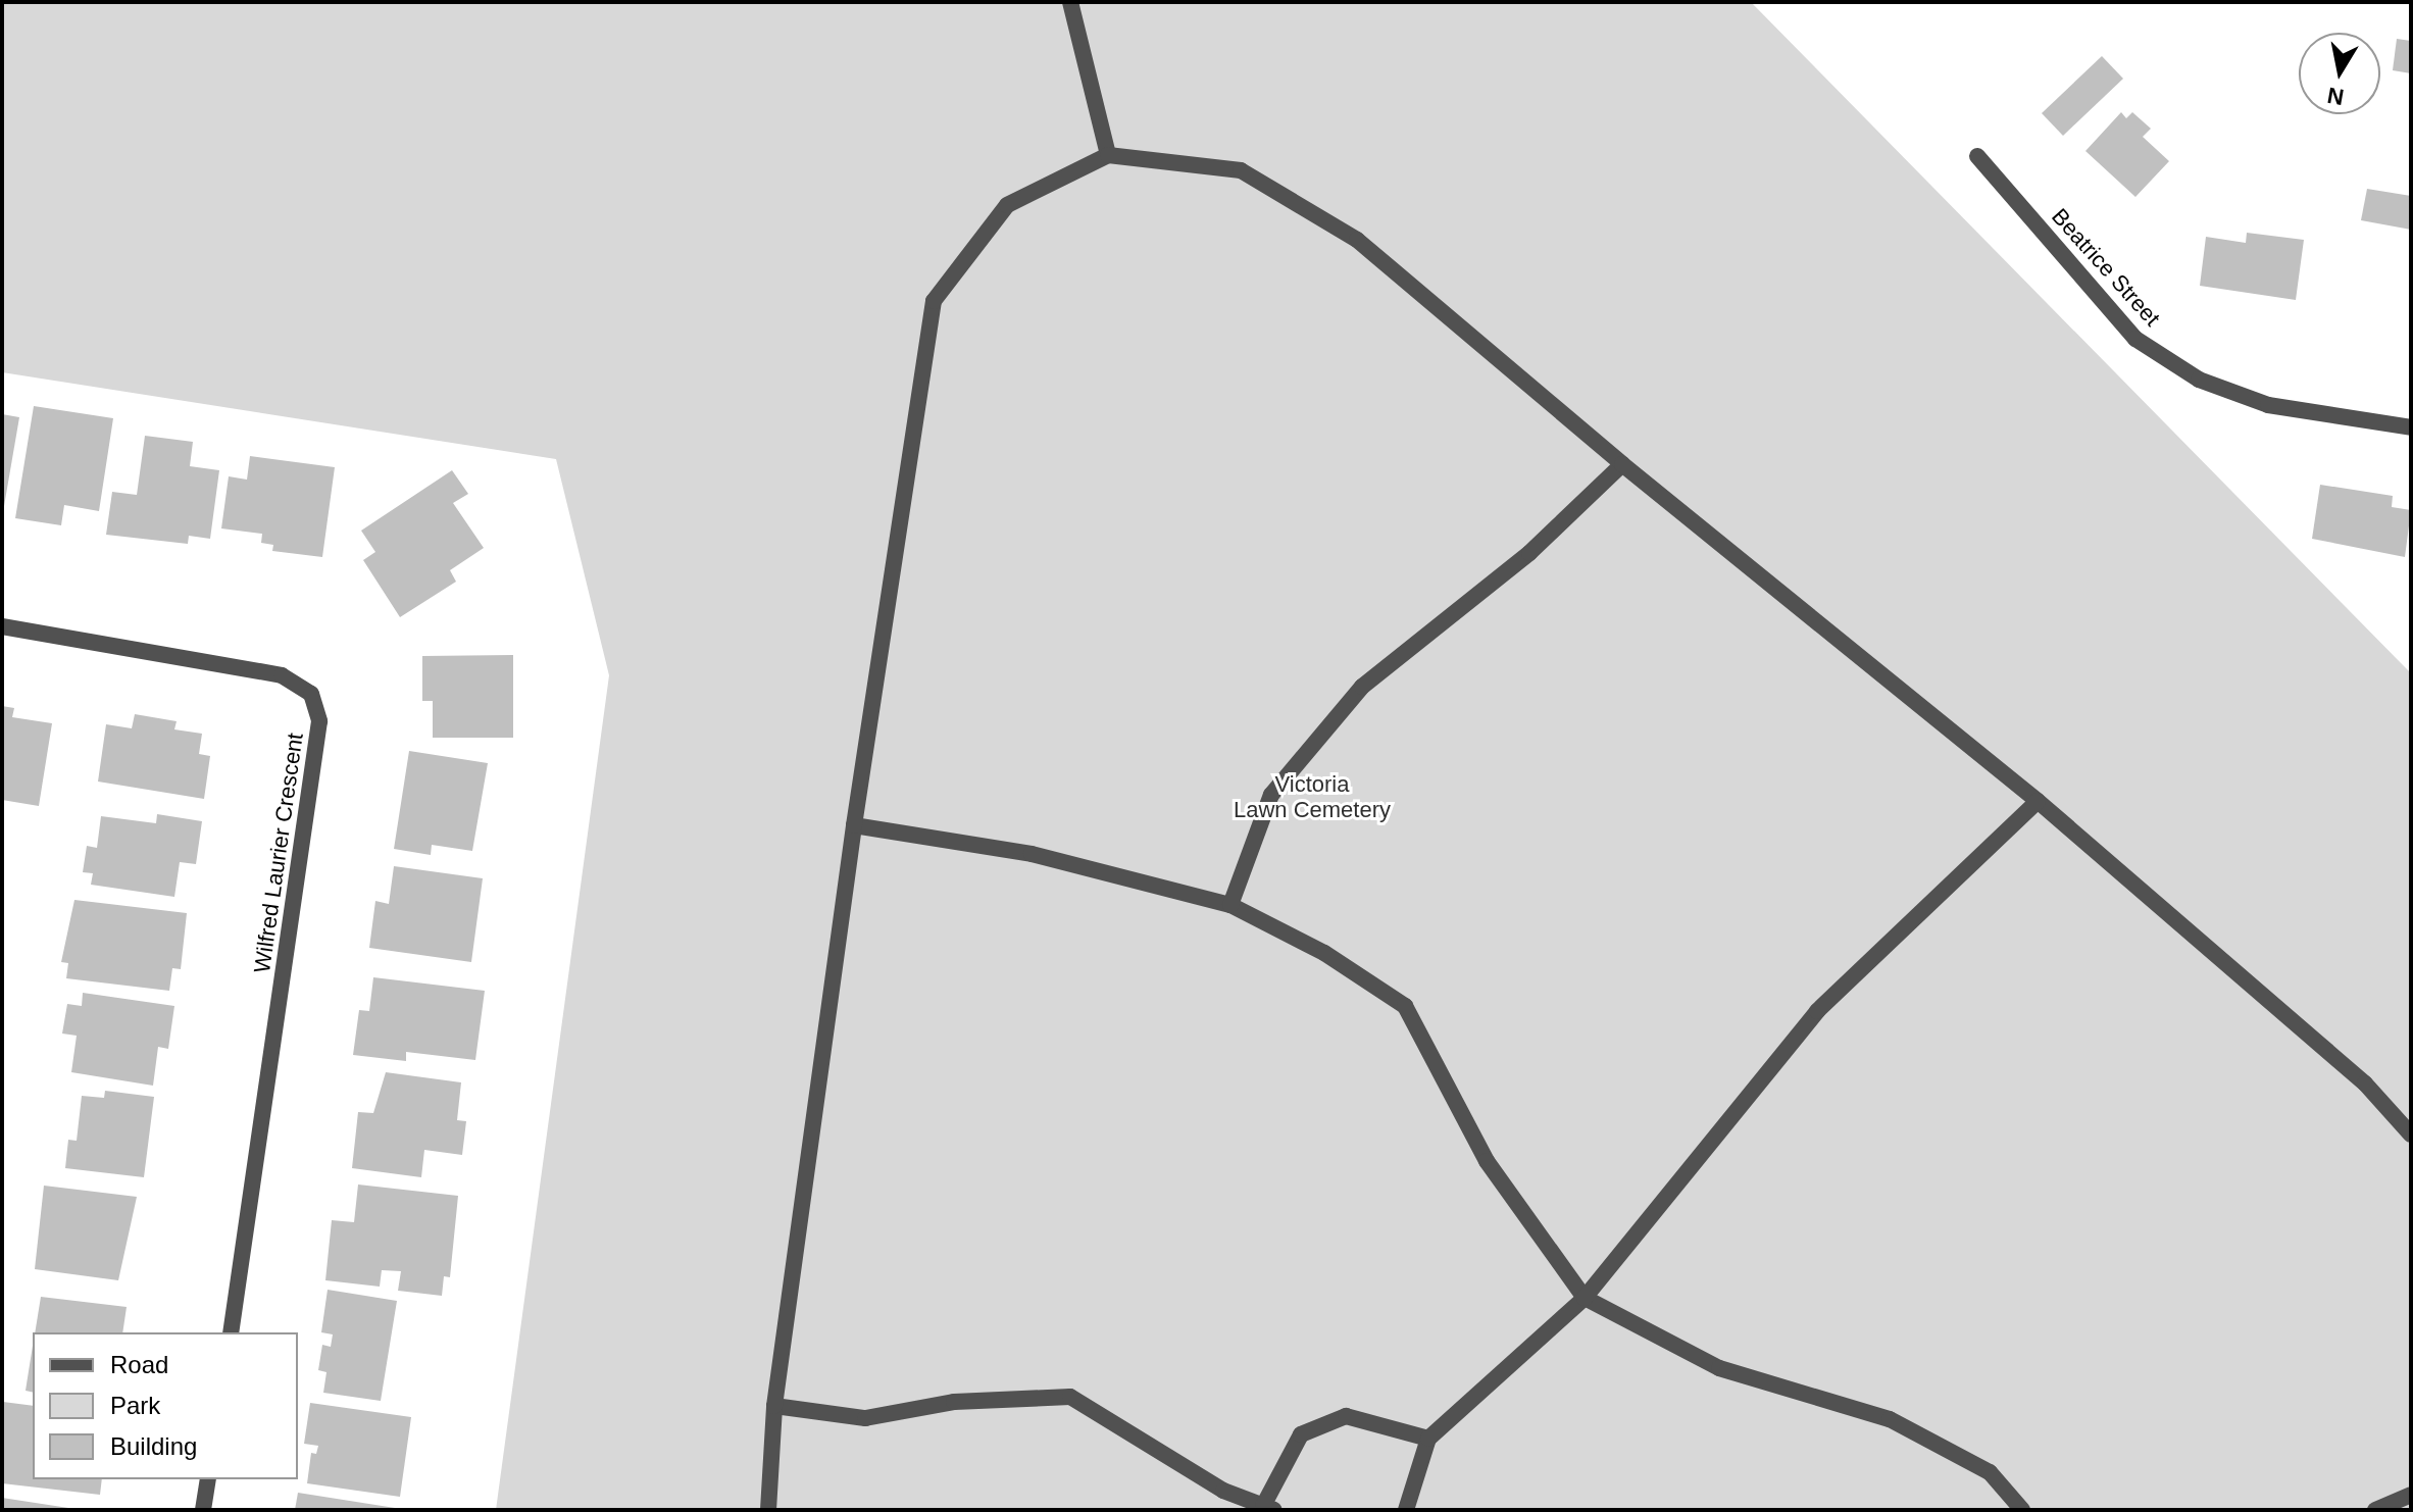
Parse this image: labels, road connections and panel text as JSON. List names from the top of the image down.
{
  "streets": {
    "street": ["Beatrice Street", "Wilfred Laurier Crescent"]
  },
  "parks": ["Victoria Lawn Cemetery"],
  "legend": ["Road", "Park", "Building"],
  "north": "bottom"
}
